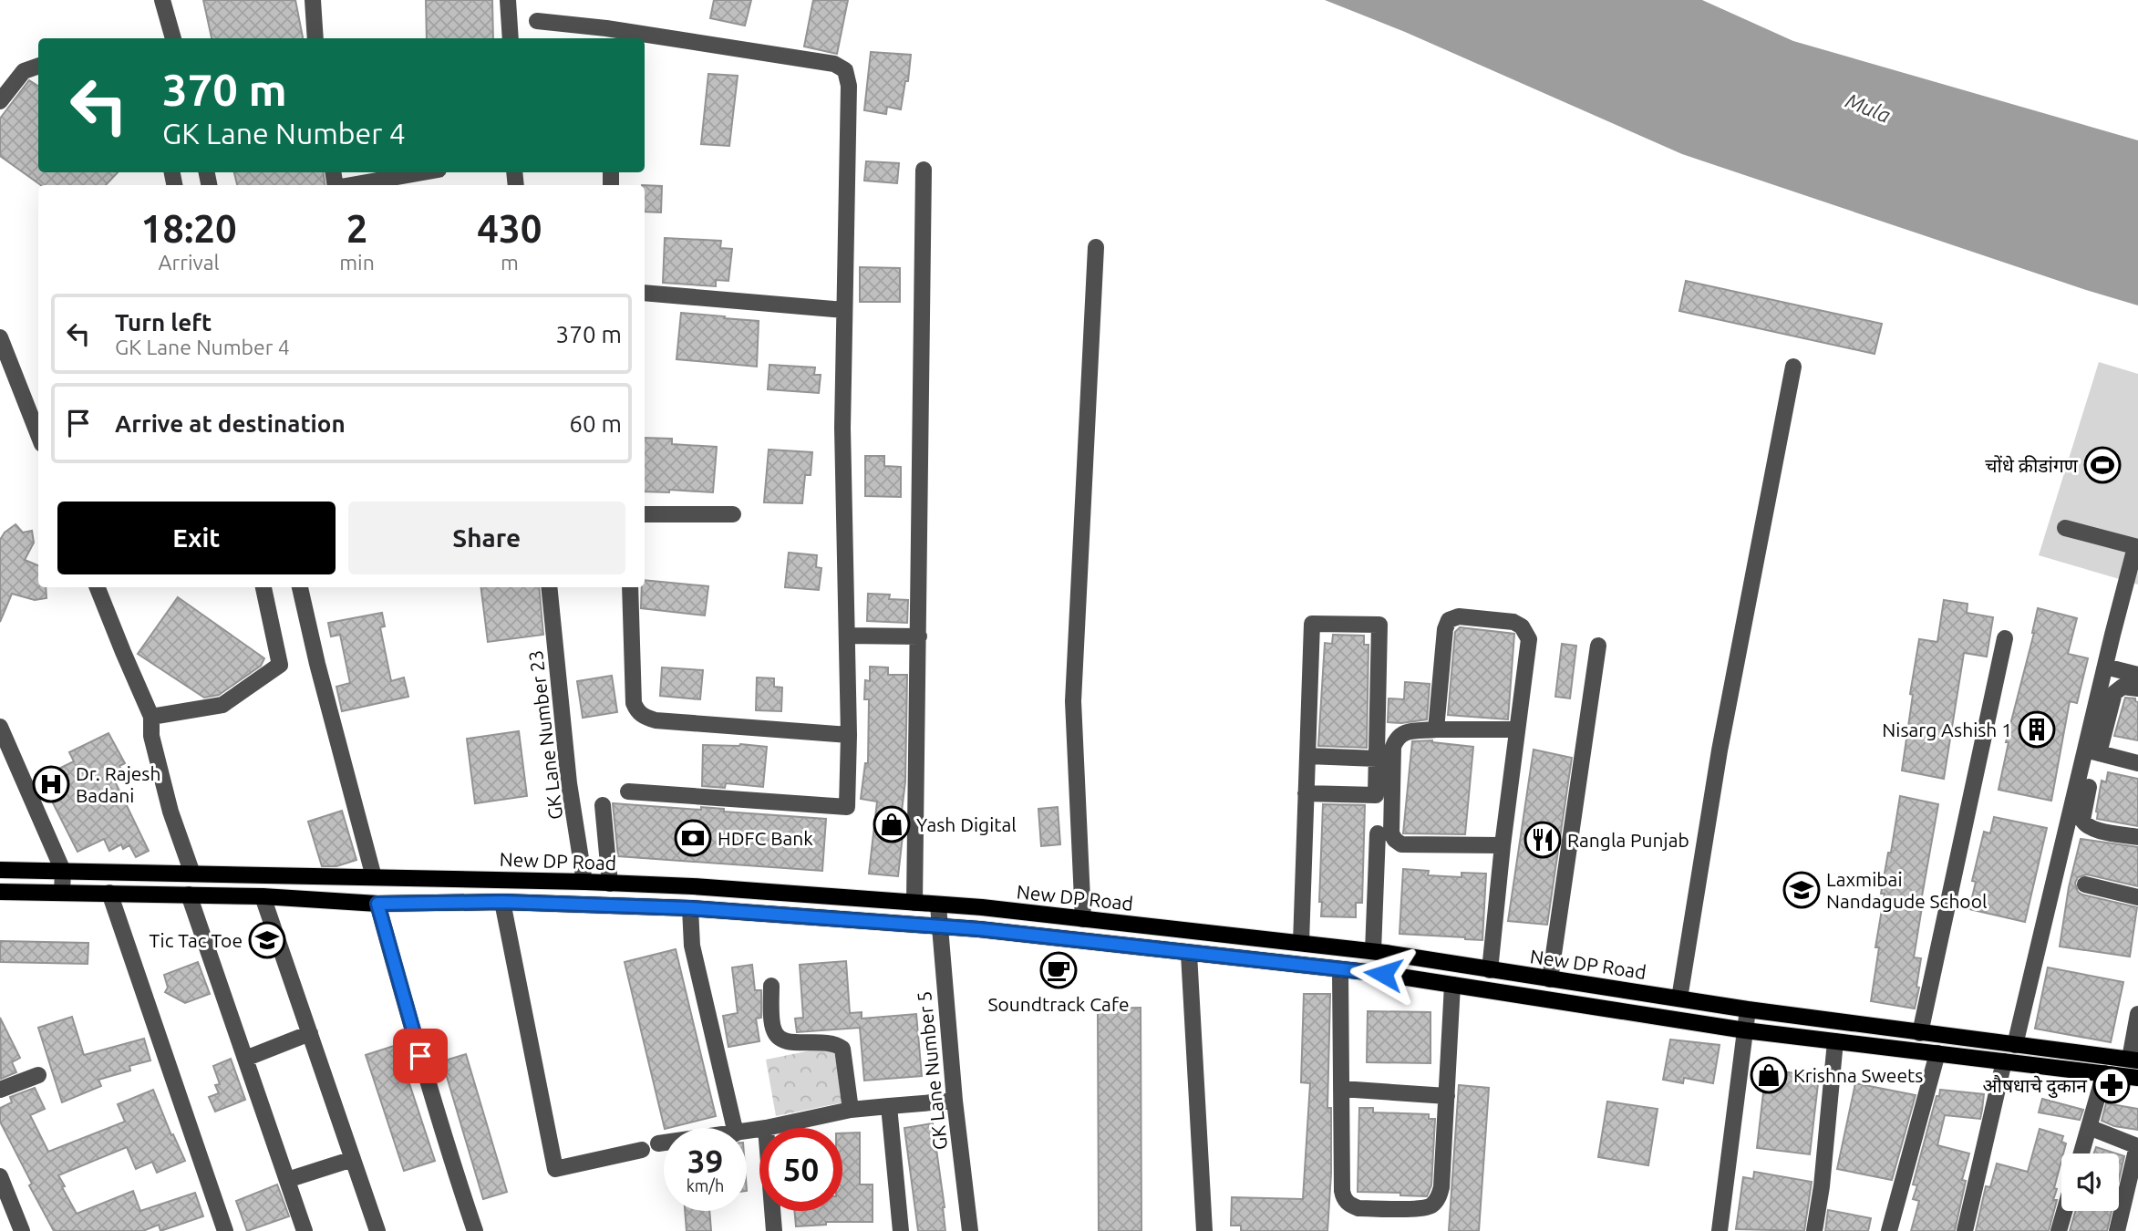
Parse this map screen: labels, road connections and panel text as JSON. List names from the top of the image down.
{
  "streets": {
    "main road": ["New DP Road"],
    "street": ["GK Lane Number 23", "GK Lane Number 5"]
  },
  "crossings": [
    ["GK Lane Number 23", "New DP Road"],
    ["New DP Road", "GK Lane Number 5"]
  ],
  "water": ["Mula"],
  "places": {
    "sports": ["चोंधे क्रीडांगण"],
    "building": ["Nisarg Ashish 1"],
    "hospital": ["Dr. Rajesh Badani"],
    "shop": ["Yash Digital", "Krishna Sweets"],
    "bank": ["HDFC Bank"],
    "restaurant": ["Rangla Punjab"],
    "school or university": ["Laxmibai Nandagude School", "Tic Tac Toe"],
    "cafe": ["Soundtrack Cafe"],
    "pharmacy": ["औषधाचे दुकान"]
  },
  "page": {
    "turn": ["370 m", "GK Lane Number 4"],
    "eta": [
      "18:20",
      "Arrival",
      "2",
      "min",
      "430",
      "m"
    ],
    "list": [
      {
        "name": "Turn left",
        "note": "GK Lane Number 4",
        "value": "370 m"
      },
      {
        "name": "Arrive at destination",
        "value": "60 m"
      }
    ],
    "buttons": ["Exit", "Share"],
    "speed": "39 km/h",
    "limit": "50"
  }
}
